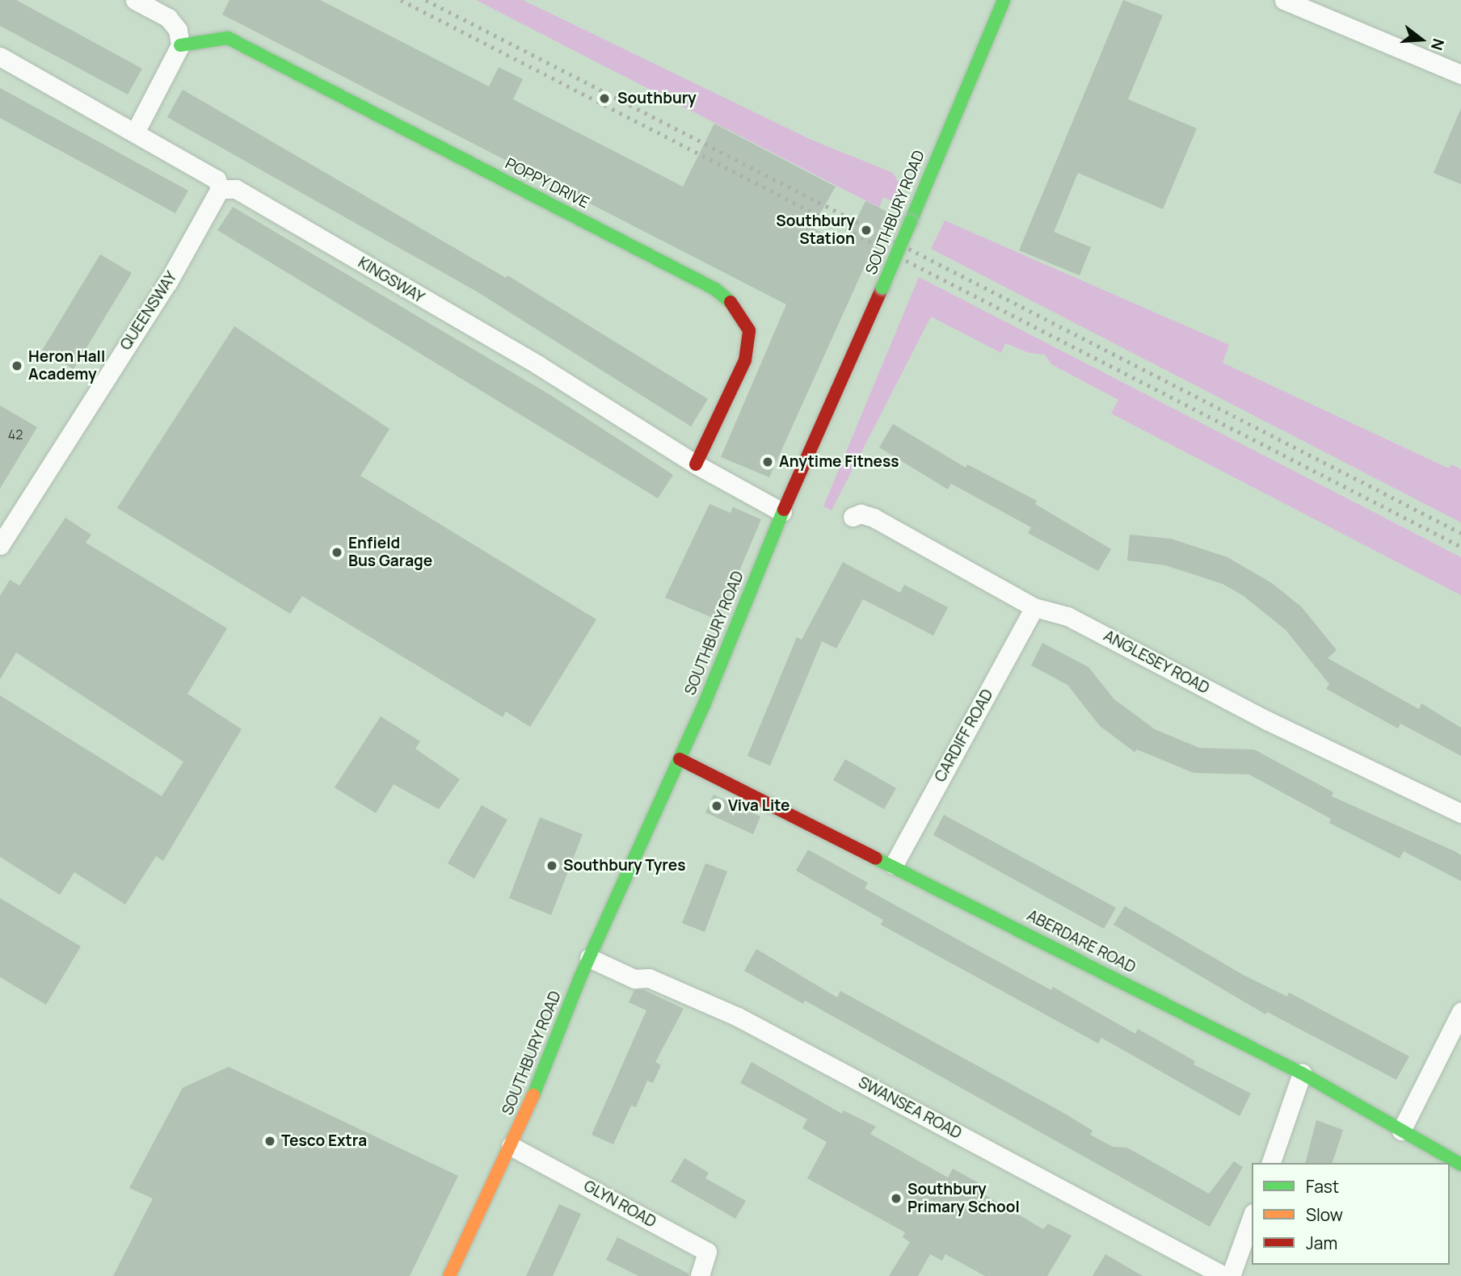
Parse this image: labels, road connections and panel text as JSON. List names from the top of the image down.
{
  "streets": {
    "street": [
      "POPPY DRIVE",
      "SOUTHBURY ROAD",
      "KINGSWAY",
      "QUEENSWAY",
      "ANGLESEY ROAD",
      "CARDIFF ROAD",
      "ABERDARE ROAD",
      "SWANSEA ROAD",
      "GLYN ROAD"
    ]
  },
  "crossings": [
    ["POPPY DRIVE", "KINGSWAY"],
    ["SOUTHBURY ROAD", "KINGSWAY"],
    ["SOUTHBURY ROAD", "ABERDARE ROAD"],
    ["SOUTHBURY ROAD", "SWANSEA ROAD"],
    ["SOUTHBURY ROAD", "GLYN ROAD"],
    ["KINGSWAY", "QUEENSWAY"],
    ["ANGLESEY ROAD", "CARDIFF ROAD"],
    ["CARDIFF ROAD", "ABERDARE ROAD"]
  ],
  "places": [
    "Southbury",
    "Southbury Station",
    "Heron Hall Academy",
    "Anytime Fitness",
    "Enfield Bus Garage",
    "Viva Lite",
    "Southbury Tyres",
    "Tesco Extra",
    "Southbury Primary School"
  ],
  "house_numbers": ["42"],
  "legend": ["Fast", "Slow", "Jam"],
  "north": "right"
}
